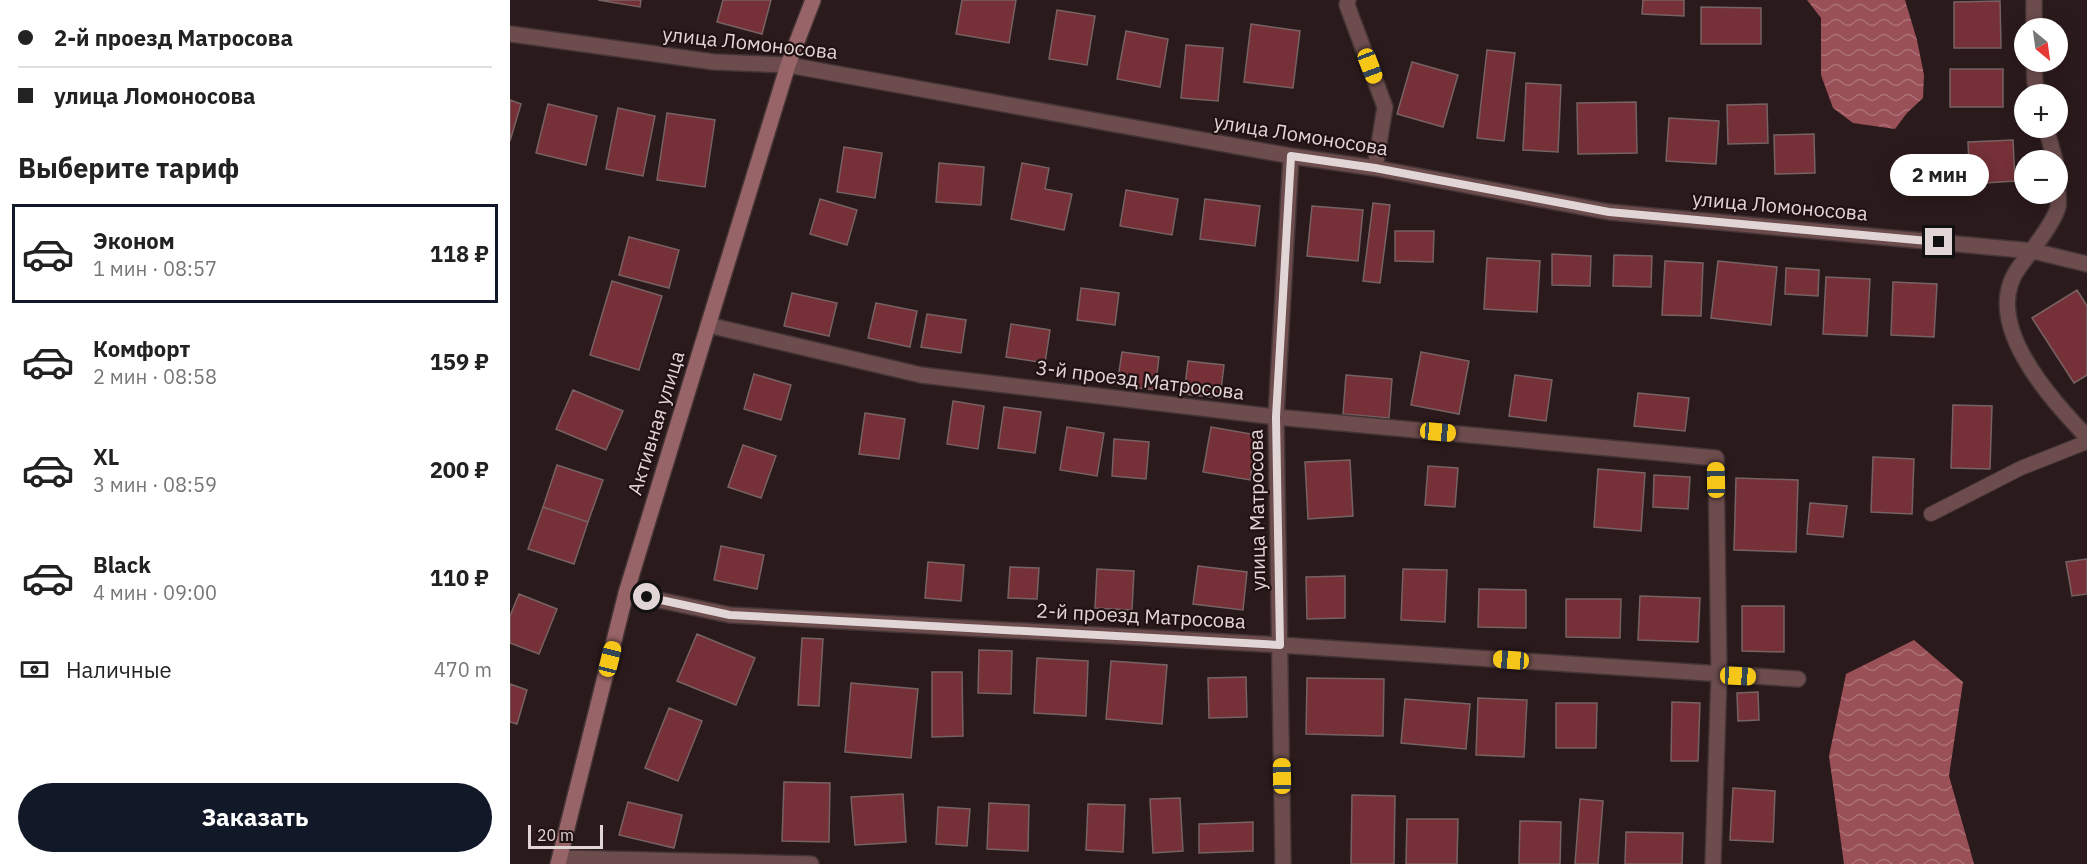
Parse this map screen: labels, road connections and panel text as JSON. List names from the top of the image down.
{
  "streets": {
    "main road": ["Активная улица"],
    "street": [
      "улица Ломоносова",
      "3-й проезд Матросова",
      "улица Матросова",
      "2-й проезд Матросова"
    ]
  },
  "crossings": [
    ["улица Ломоносова", "Активная улица"],
    ["улица Ломоносова", "улица Матросова"],
    ["3-й проезд Матросова", "Активная улица"],
    ["3-й проезд Матросова", "улица Матросова"],
    ["3-й проезд Матросова", "2-й проезд Матросова"],
    ["Активная улица", "2-й проезд Матросова"],
    ["улица Матросова", "2-й проезд Матросова"]
  ],
  "scale_bar": "20 m",
  "north": "bottom right",
  "page": {
    "banner": ["2-й проезд Матросова", "улица Ломоносова"],
    "map_buttons": ["+", "−"],
    "heading": "Выберите тариф",
    "bubble": "2 мин",
    "list": [
      {
        "name": "Эконом",
        "note": "1 мин · 08:57",
        "value": "118 ₽"
      },
      {
        "name": "Комфорт",
        "note": "2 мин · 08:58",
        "value": "159 ₽"
      },
      {
        "name": "XL",
        "note": "3 мин · 08:59",
        "value": "200 ₽"
      },
      {
        "name": "Black",
        "note": "4 мин · 09:00",
        "value": "110 ₽"
      }
    ],
    "pay": ["Наличные", "470 m"],
    "buttons": "Заказать",
    "scale": "20 m"
  }
}
